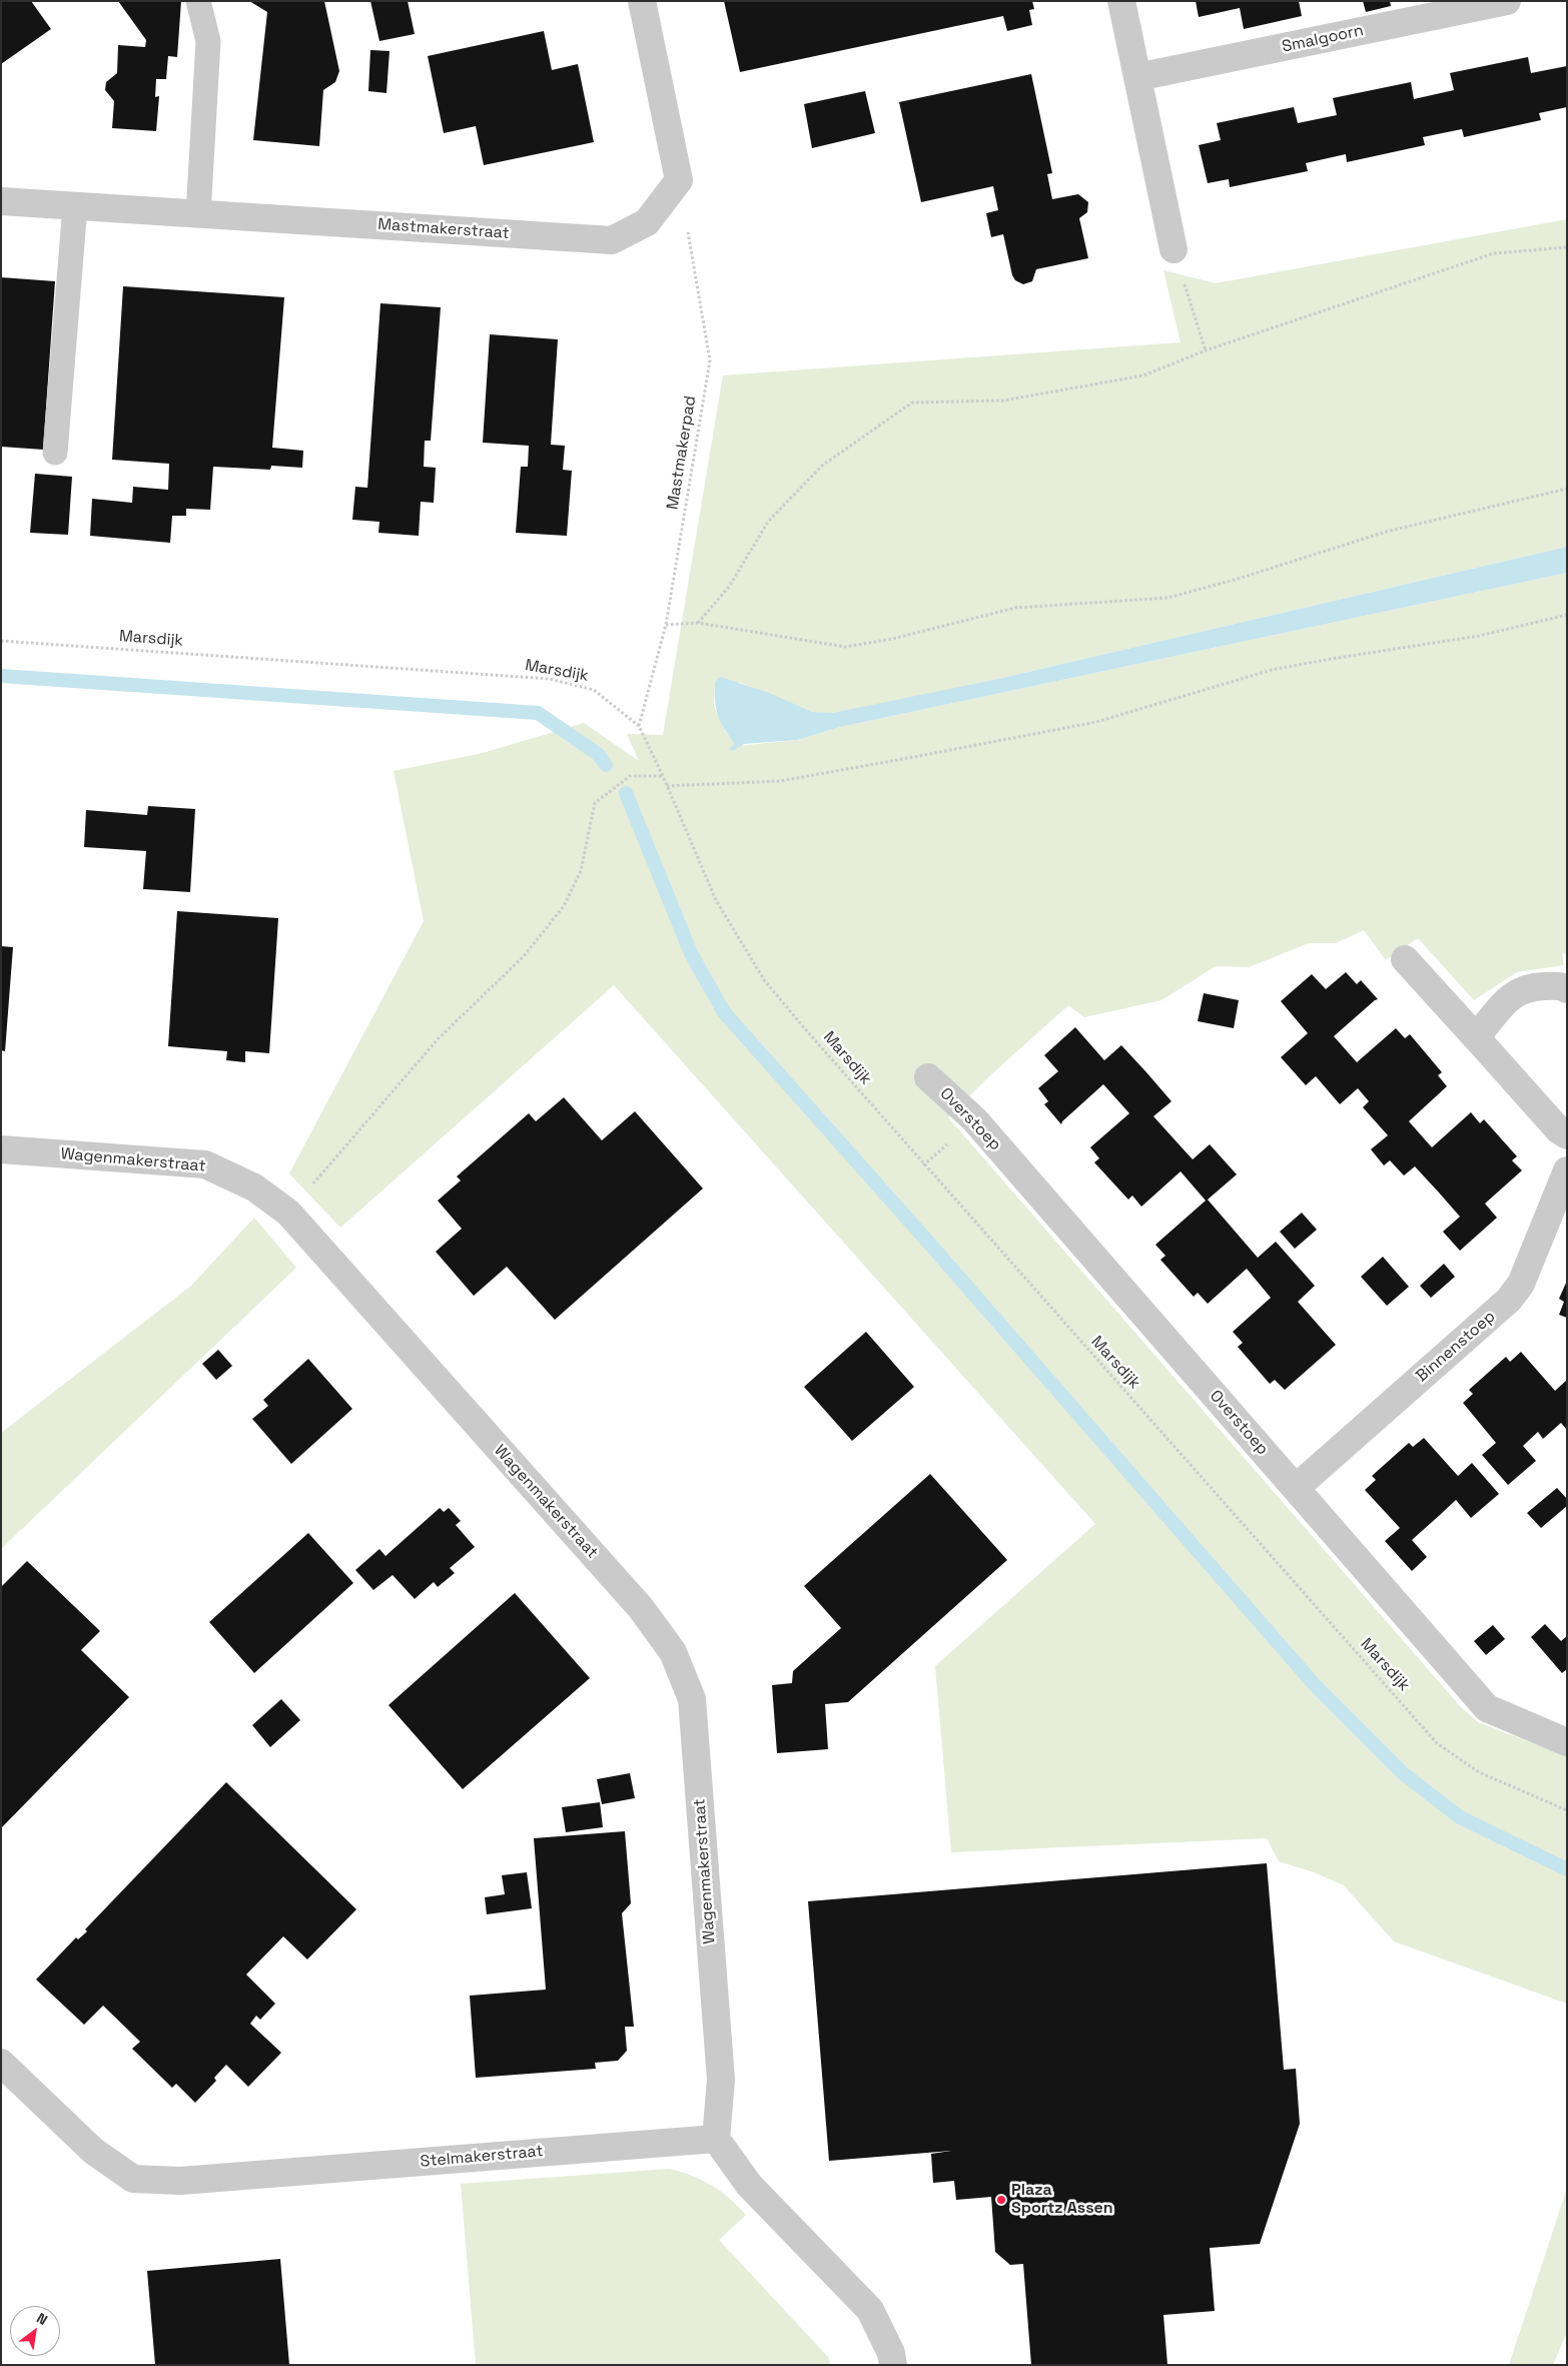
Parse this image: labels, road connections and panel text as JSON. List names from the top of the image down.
{
  "streets": {
    "street": [
      "Smalgoorn",
      "Mastmakerstraat",
      "Overstoep",
      "Wagenmakerstraat",
      "Binnenstoep",
      "Stelmakerstraat"
    ],
    "path": ["Mastmakerpad", "Marsdijk"]
  },
  "crossings": [
    ["Mastmakerstraat", "Mastmakerpad"],
    ["Mastmakerpad", "Marsdijk"],
    ["Overstoep", "Binnenstoep"],
    ["Wagenmakerstraat", "Stelmakerstraat"]
  ],
  "places": ["Plaza Sportz Assen"],
  "north": "top right"
}
